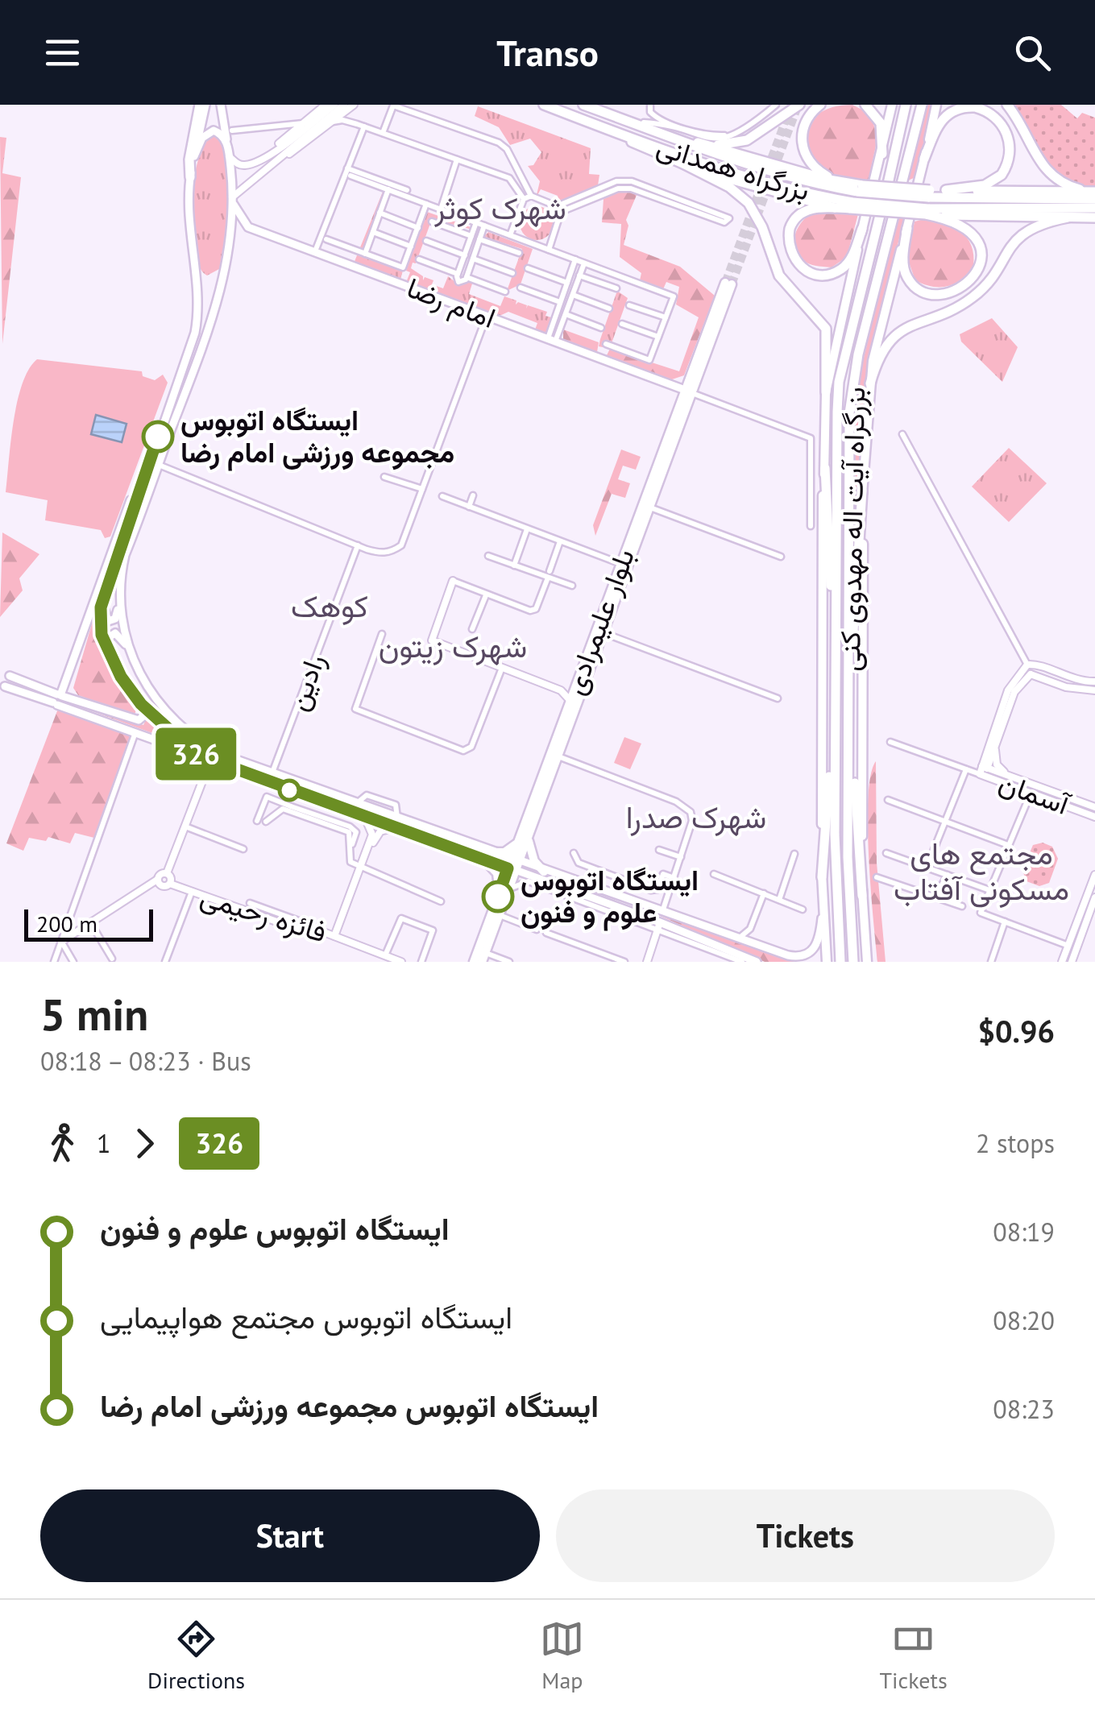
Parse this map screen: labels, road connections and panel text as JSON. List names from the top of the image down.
{
  "streets": {
    "highway": ["بزرگراه همدانی", "بزرگراه آیت اله مهدوی کنی"],
    "main road": ["امام رضا", "بلوار علیمرادی"],
    "street": ["رادین", "آسمان", "فائزه رحیمی"]
  },
  "crossings": [
    ["امام رضا", "بلوار علیمرادی"]
  ],
  "districts": [
    "شهرک کوثر",
    "کوهک",
    "شهرک زیتون",
    "شهرک صدرا",
    "مجتمع های مسکونی آفتاب"
  ],
  "places": ["ایستگاه اتوبوس مجموعه ورزشی امام رضا", "ایستگاه اتوبوس علوم و فنون"],
  "lines": ["bus line 326"],
  "scale_bar": "200 m",
  "page": {
    "header": "Transo",
    "on_map": "326",
    "scale": "200 m",
    "heading": ["5 min", "08:18 – 08:23 · Bus", "$0.96"],
    "legs": ["1", "326", "2 stops"],
    "list": [
      {
        "name": "ایستگاه اتوبوس علوم و فنون",
        "value": "08:19"
      },
      {
        "name": "ایستگاه اتوبوس مجتمع هواپیمایی",
        "value": "08:20"
      },
      {
        "name": "ایستگاه اتوبوس مجموعه ورزشی امام رضا",
        "value": "08:23"
      }
    ],
    "buttons": ["Start", "Tickets"],
    "tabs": ["Directions", "Map", "Tickets"]
  }
}
